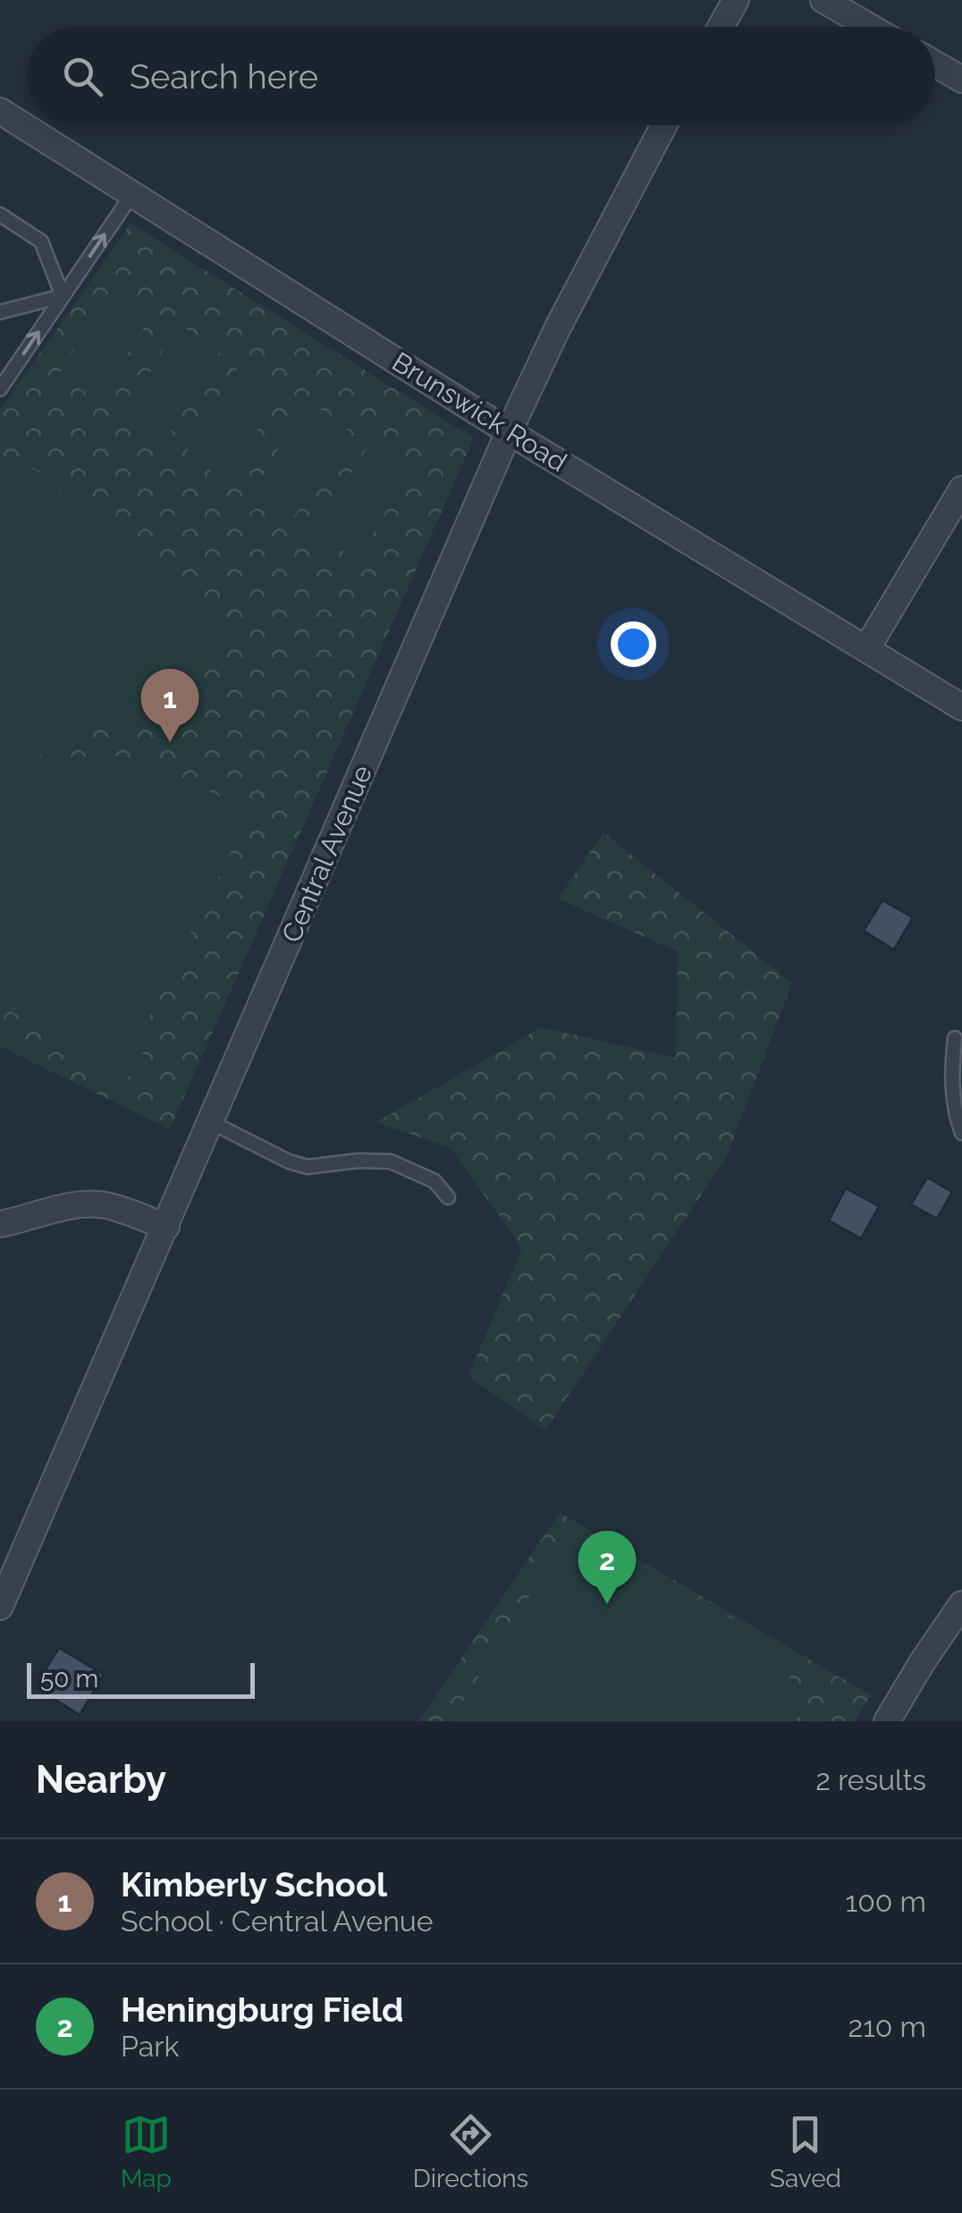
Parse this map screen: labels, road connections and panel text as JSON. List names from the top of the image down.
{
  "streets": {
    "street": ["Brunswick Road", "Central Avenue"]
  },
  "crossings": [
    ["Brunswick Road", "Central Avenue"]
  ],
  "scale_bar": "50 m",
  "page": {
    "search": "Search here",
    "pins": ["1", "2"],
    "scale": "50 m",
    "heading": ["Nearby", "2 results"],
    "list": [
      {
        "mark": "1",
        "name": "Kimberly School",
        "note": "School · Central Avenue",
        "value": "100 m"
      },
      {
        "mark": "2",
        "name": "Heningburg Field",
        "note": "Park",
        "value": "210 m"
      }
    ],
    "nav": ["Map", "Directions", "Saved"]
  }
}
